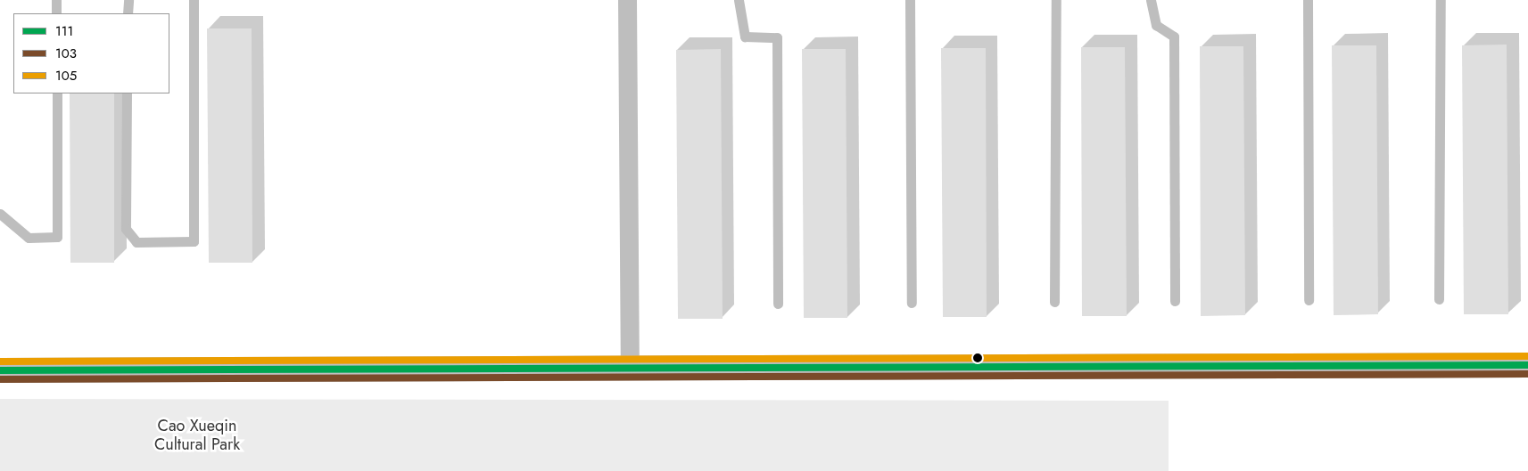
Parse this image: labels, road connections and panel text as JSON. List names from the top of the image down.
{
  "parks": ["Cao Xueqin Cultural Park"],
  "lines": ["transit line 105", "transit line 111", "transit line 103"],
  "legend": ["111", "103", "105"]
}
